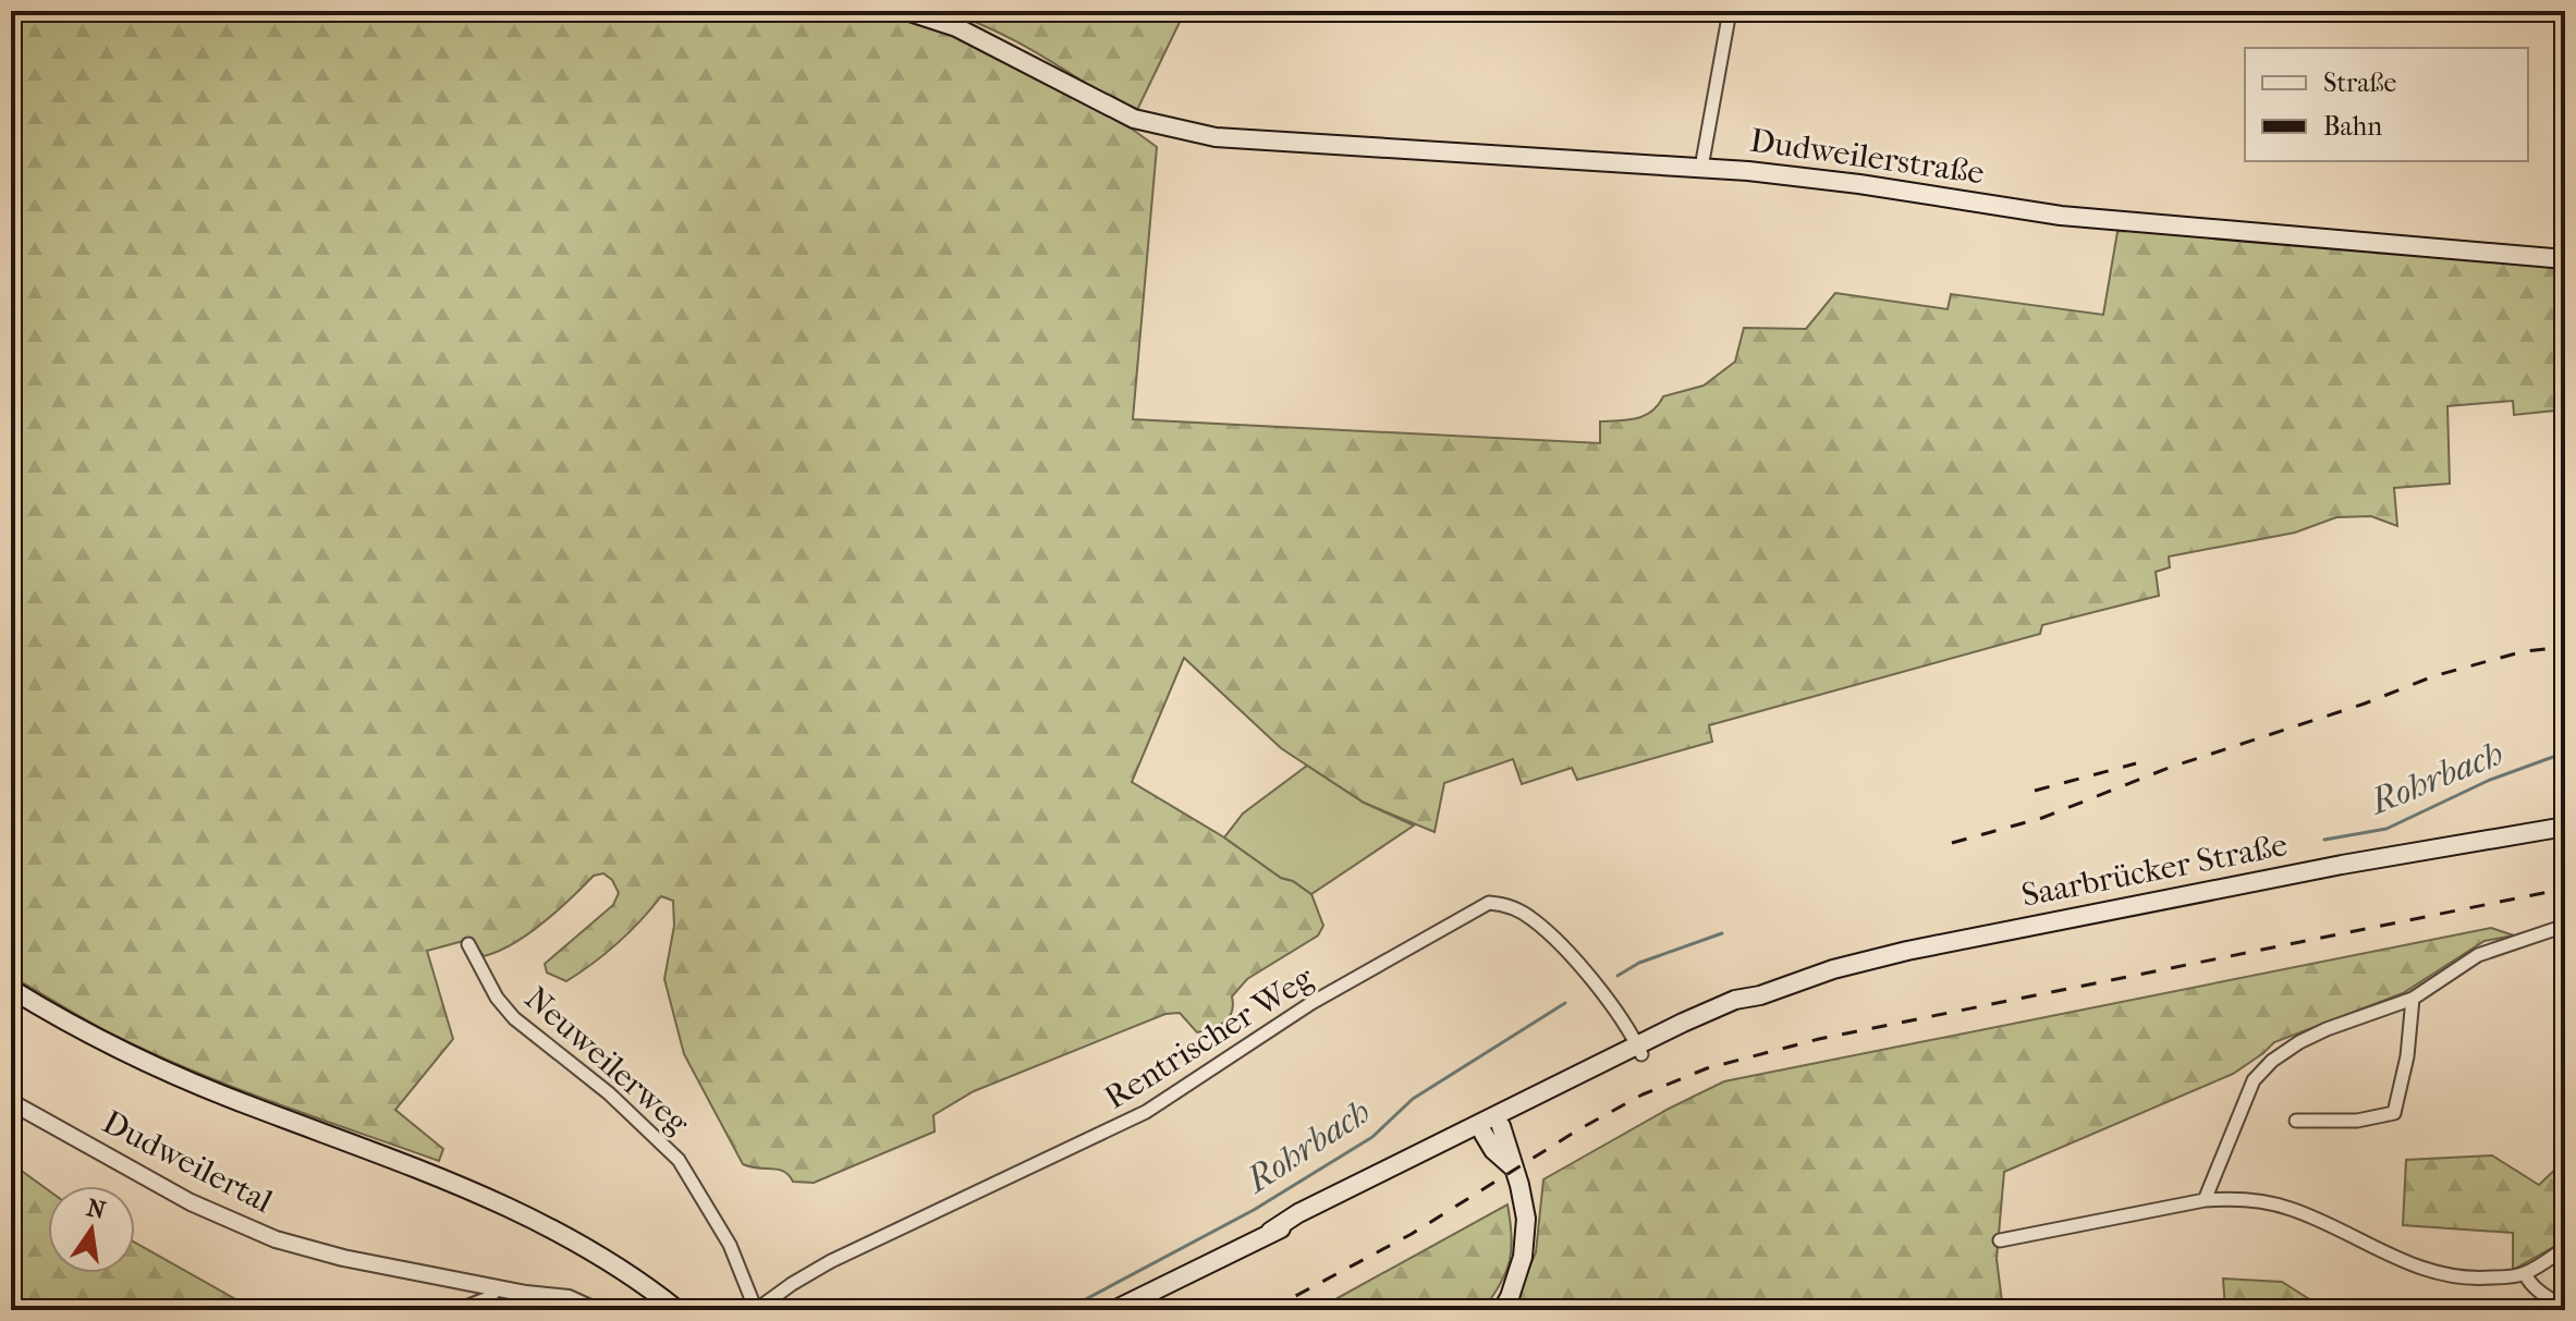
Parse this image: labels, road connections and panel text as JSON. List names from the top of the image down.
{
  "streets": {
    "main road": ["Dudweilerstraße", "Saarbrücker Straße"],
    "street": ["Rentrischer Weg", "Neuweilerweg", "Dudweilertal"]
  },
  "crossings": [
    ["Saarbrücker Straße", "Rentrischer Weg"],
    ["Rentrischer Weg", "Neuweilerweg"]
  ],
  "water": ["Rohrbach"],
  "legend": ["Straße", "Bahn"],
  "north": "top"
}
